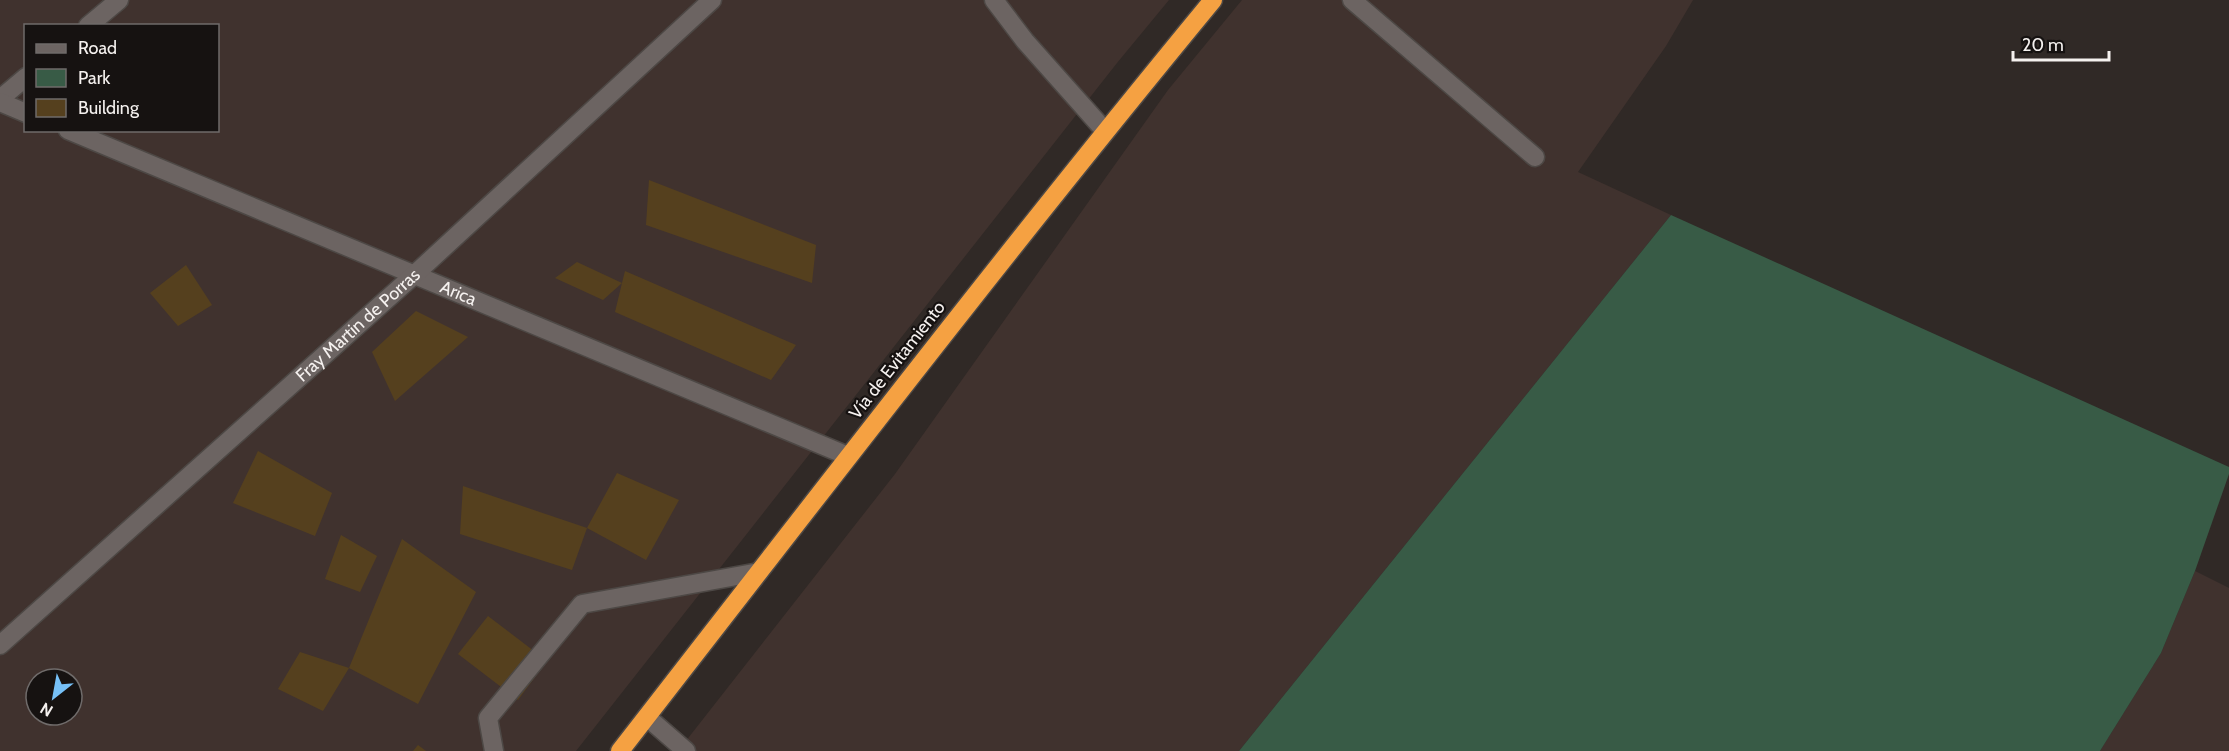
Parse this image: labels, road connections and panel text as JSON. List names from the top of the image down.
{
  "streets": {
    "highway": ["Vía de Evitamiento"],
    "street": ["Arica", "Fray Martin de Porras"]
  },
  "crossings": [
    ["Arica", "Fray Martin de Porras"],
    ["Arica", "Vía de Evitamiento"]
  ],
  "legend": ["Road", "Park", "Building"],
  "scale_bar": "20 m",
  "north": "bottom left"
}
